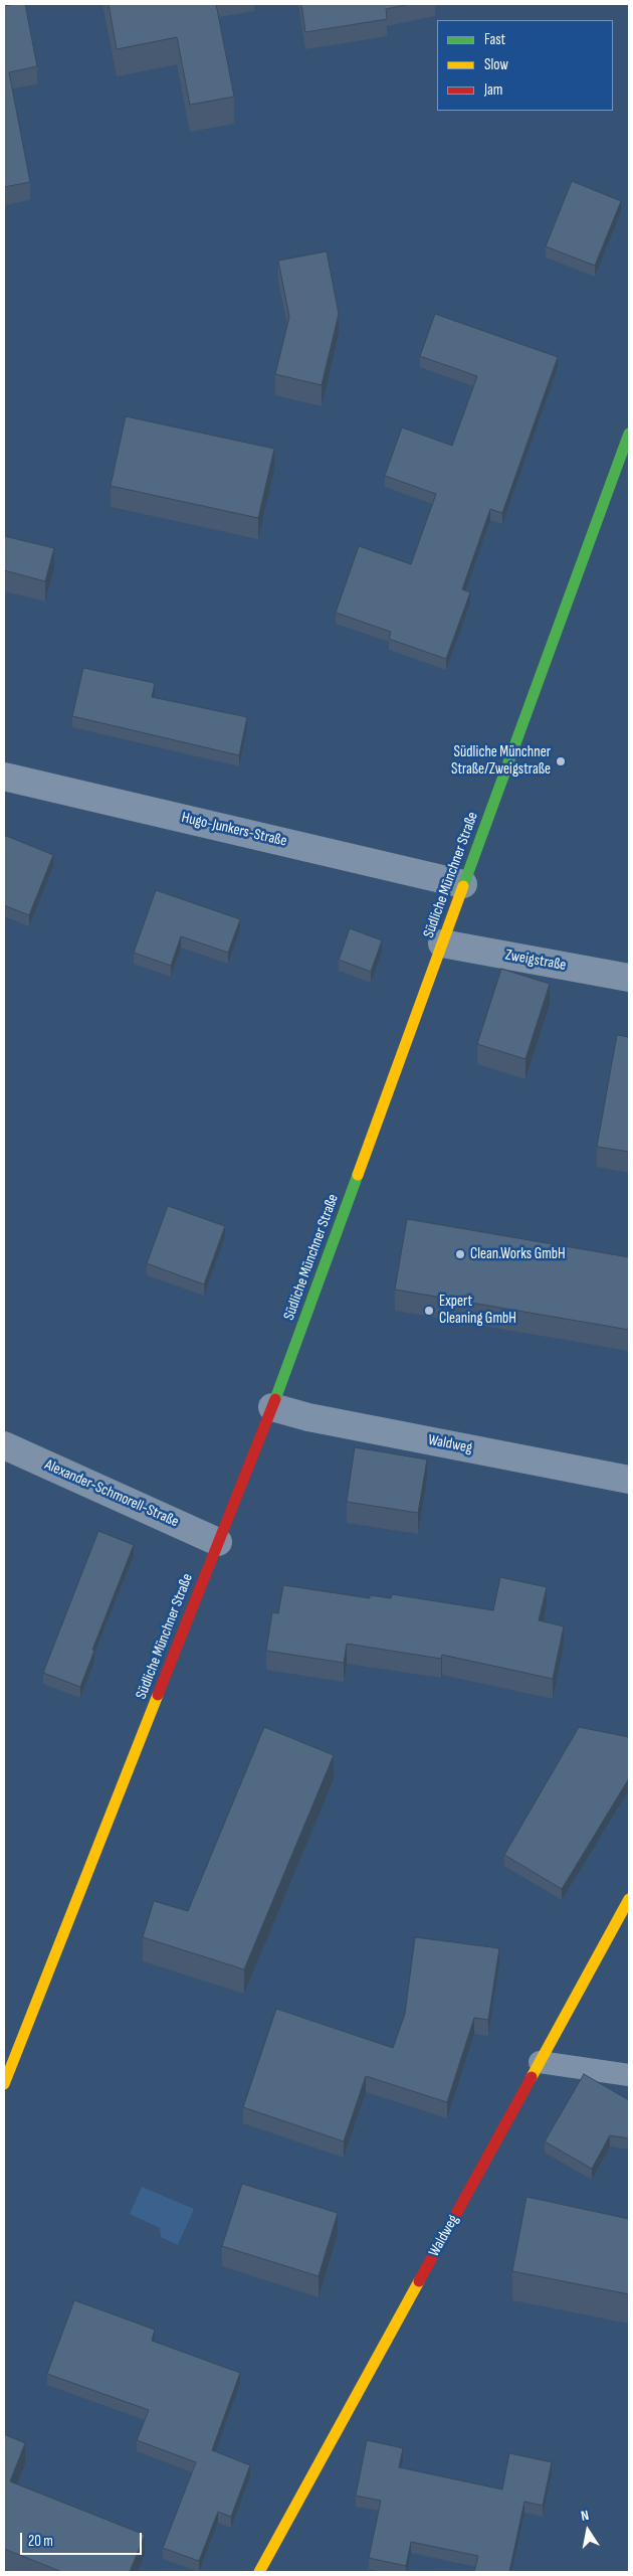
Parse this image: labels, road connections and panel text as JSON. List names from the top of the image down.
{
  "streets": {
    "main road": ["Südliche Münchner Straße", "Waldweg"],
    "street": ["Hugo-Junkers-Straße", "Zweigstraße", "Alexander-Schmorell-Straße"]
  },
  "crossings": [
    ["Hugo-Junkers-Straße", "Südliche Münchner Straße"],
    ["Südliche Münchner Straße", "Zweigstraße"],
    ["Südliche Münchner Straße", "Waldweg"],
    ["Südliche Münchner Straße", "Alexander-Schmorell-Straße"]
  ],
  "places": ["Südliche Münchner Straße/Zweigstraße", "Clean.Works GmbH", "Expert Cleaning GmbH"],
  "legend": ["Fast", "Slow", "Jam"],
  "scale_bar": "20 m",
  "north": "top"
}
